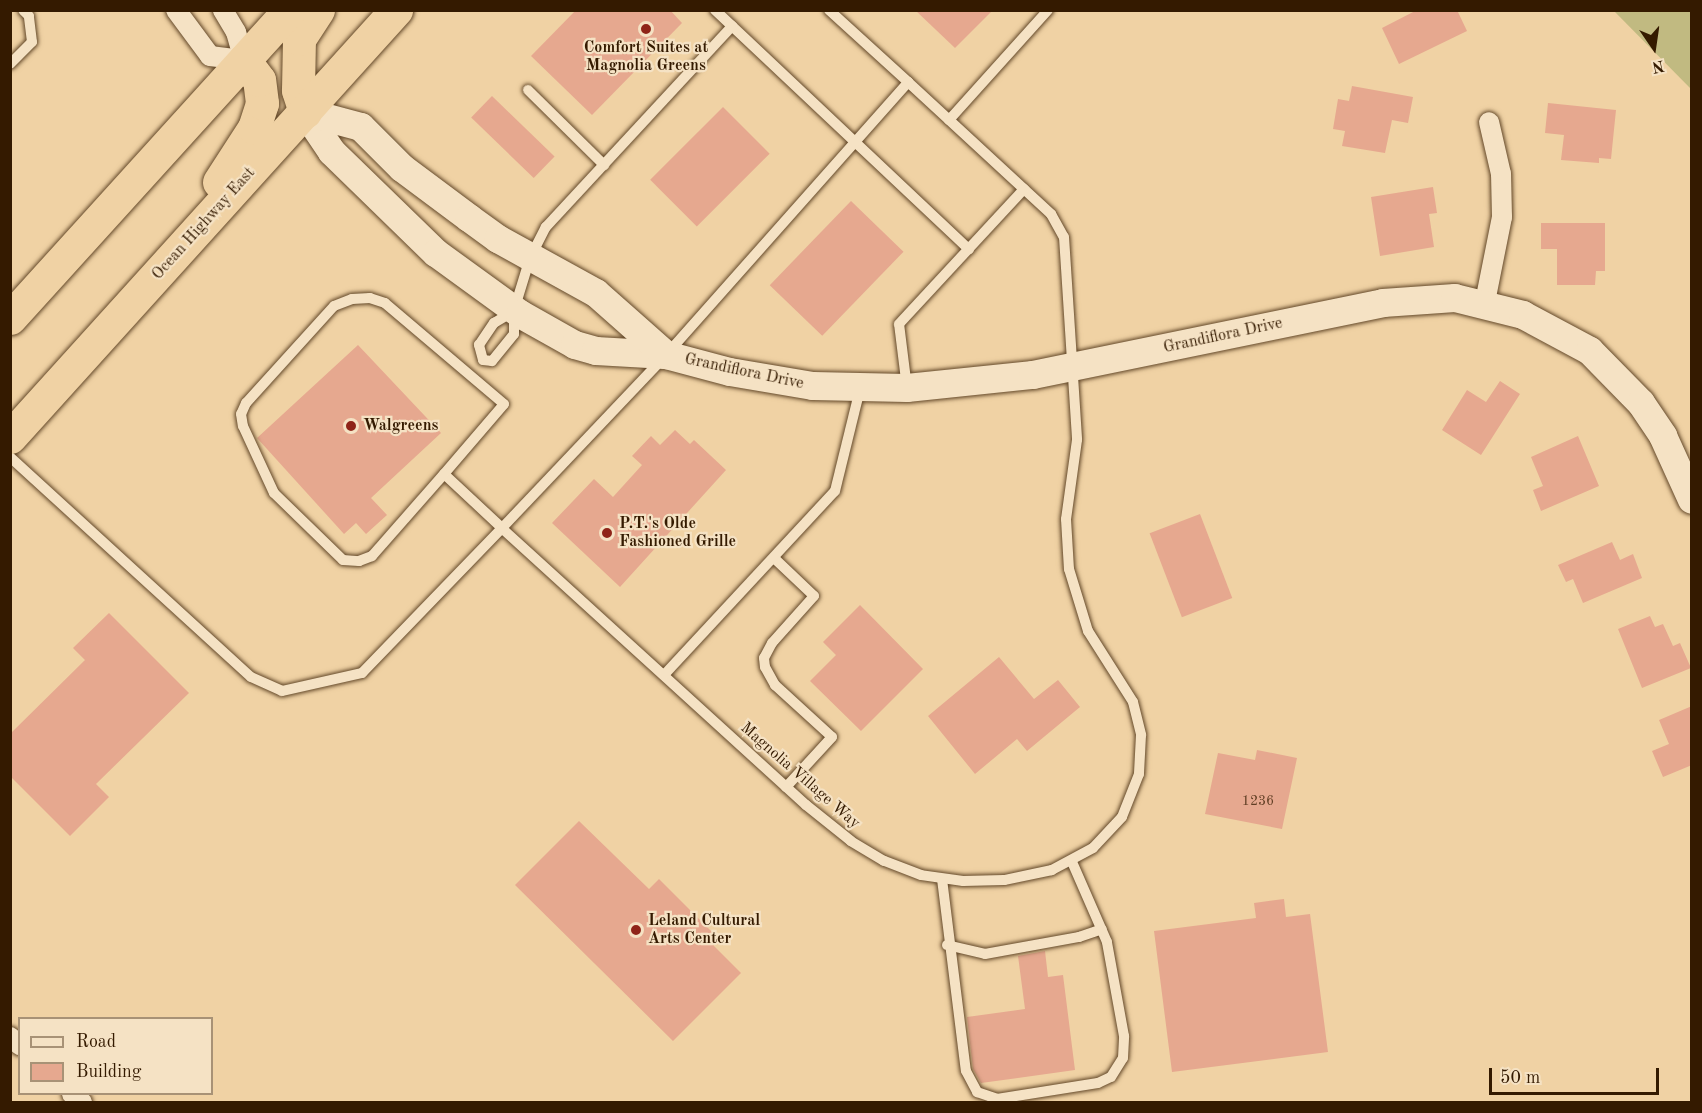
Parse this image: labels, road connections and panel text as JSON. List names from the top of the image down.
{
  "streets": {
    "highway": ["Ocean Highway East"],
    "street": ["Grandiflora Drive"],
    "lane": ["Magnolia Village Way"]
  },
  "crossings": [
    ["Ocean Highway East", "Grandiflora Drive"],
    ["Grandiflora Drive", "Magnolia Village Way"]
  ],
  "places": [
    "Comfort Suites at Magnolia Greens",
    "Walgreens",
    "P.T.'s Olde Fashioned Grille",
    "Leland Cultural Arts Center"
  ],
  "house_numbers": ["1236"],
  "legend": ["Road", "Building"],
  "scale_bar": "50 m",
  "north": "bottom"
}
